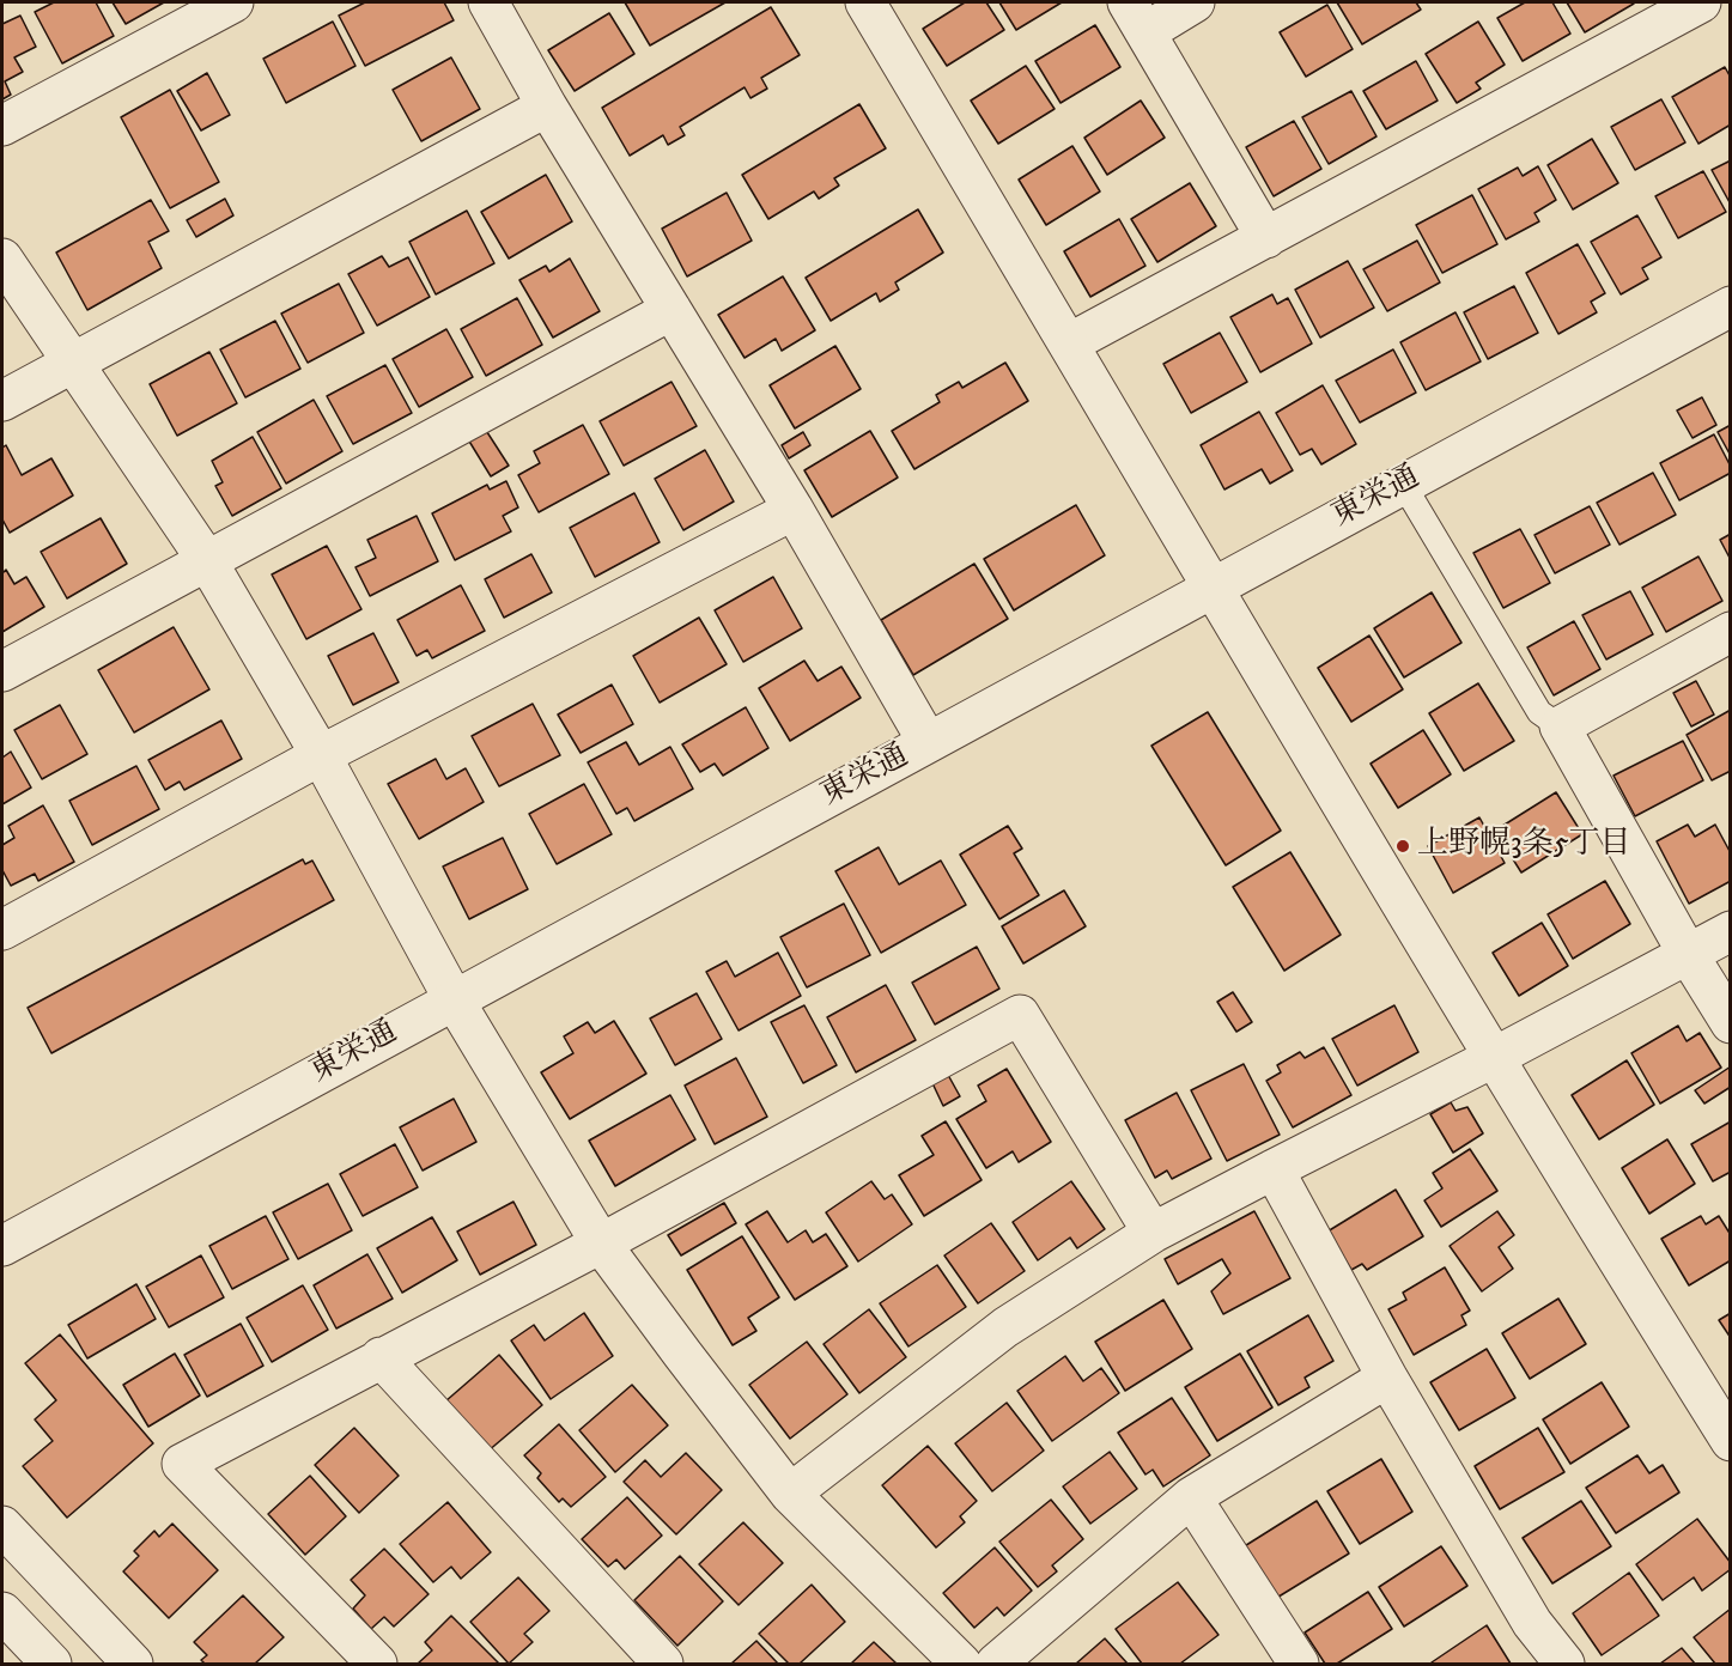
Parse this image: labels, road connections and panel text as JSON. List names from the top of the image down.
{
  "streets": {
    "street": ["東栄通"]
  },
  "places": ["上野幌3条5丁目"]
}
